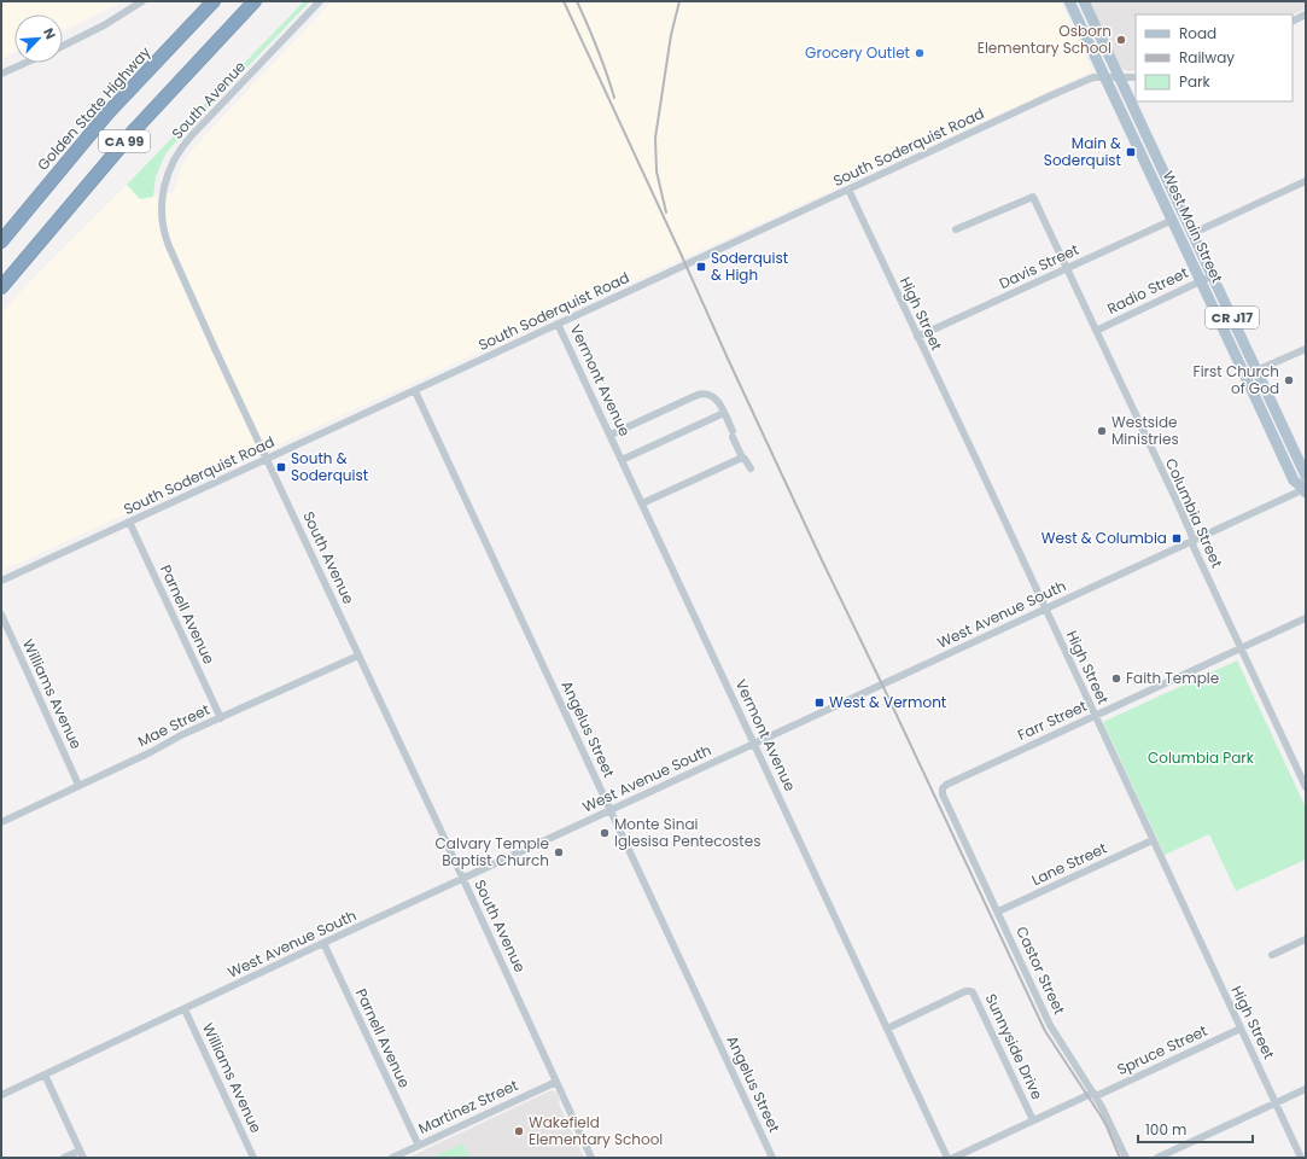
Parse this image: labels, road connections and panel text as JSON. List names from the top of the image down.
{
  "streets": {
    "highway": ["Golden State Highway", "CA 99"],
    "main road": ["West Main Street", "CR J17"],
    "street": [
      "South Avenue",
      "South Soderquist Road",
      "Davis Street",
      "Radio Street",
      "High Street",
      "Vermont Avenue",
      "Columbia Street",
      "Parnell Avenue",
      "West Avenue South",
      "Williams Avenue",
      "Farr Street",
      "Mae Street",
      "Angelus Street",
      "Lane Street",
      "Castor Street",
      "Sunnyside Drive",
      "Spruce Street",
      "Martinez Street"
    ]
  },
  "crossings": [
    ["South Avenue", "South Soderquist Road"],
    ["South Avenue", "West Avenue South"],
    ["South Avenue", "Mae Street"],
    ["South Avenue", "Martinez Street"],
    ["South Soderquist Road", "West Main Street"],
    ["South Soderquist Road", "High Street"],
    ["South Soderquist Road", "Vermont Avenue"],
    ["South Soderquist Road", "Parnell Avenue"],
    ["South Soderquist Road", "Angelus Street"],
    ["West Main Street", "Davis Street"],
    ["West Main Street", "Radio Street"],
    ["West Main Street", "West Avenue South"],
    ["Davis Street", "High Street"],
    ["Davis Street", "Columbia Street"],
    ["Radio Street", "Columbia Street"],
    ["High Street", "West Avenue South"],
    ["High Street", "Farr Street"],
    ["High Street", "Lane Street"],
    ["High Street", "Spruce Street"],
    ["Vermont Avenue", "West Avenue South"],
    ["Vermont Avenue", "Sunnyside Drive"],
    ["Columbia Street", "West Avenue South"],
    ["Columbia Street", "Farr Street"],
    ["Parnell Avenue", "West Avenue South"],
    ["Parnell Avenue", "Mae Street"],
    ["Parnell Avenue", "Martinez Street"],
    ["West Avenue South", "Williams Avenue"],
    ["West Avenue South", "Angelus Street"],
    ["Williams Avenue", "Mae Street"],
    ["Farr Street", "Castor Street"],
    ["Lane Street", "Castor Street"],
    ["Castor Street", "Spruce Street"],
    ["Sunnyside Drive", "Spruce Street"]
  ],
  "parks": ["Columbia Park"],
  "places": {
    "other": [
      "Osborn Elementary School",
      "Grocery Outlet",
      "First Church of God",
      "Westside Ministries",
      "Faith Temple",
      "Monte Sinai Iglesisa Pentecostes",
      "Calvary Temple Baptist Church",
      "Wakefield Elementary School"
    ],
    "transit": [
      "Main & Soderquist",
      "Soderquist & High",
      "South & Soderquist",
      "West & Columbia",
      "West & Vermont"
    ]
  },
  "legend": ["Road", "Railway", "Park"],
  "scale_bar": "100 m",
  "north": "top right"
}
